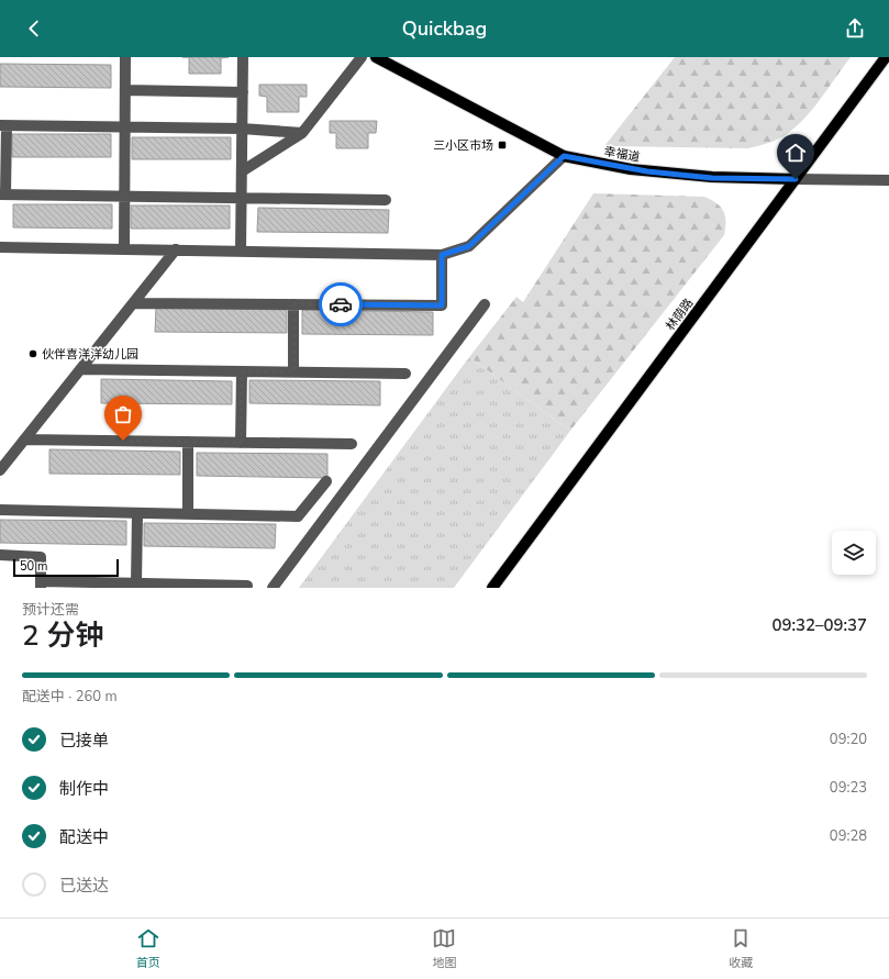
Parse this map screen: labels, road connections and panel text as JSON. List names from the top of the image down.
{
  "streets": {
    "main road": ["幸福道", "林荫路"]
  },
  "crossings": [
    ["幸福道", "林荫路"]
  ],
  "places": {
    "transit": ["三小区市场"],
    "other": ["伙伴喜洋洋幼儿园"]
  },
  "scale_bar": "50 m",
  "page": {
    "header": "Quickbag",
    "scale": "50 m",
    "heading": ["2 分钟", "预计还需", "09:32–09:37"],
    "bar": "配送中 · 260 m",
    "list": [
      ["已接单", "09:20"],
      ["制作中", "09:23"],
      ["配送中", "09:28"],
      "已送达"
    ],
    "tabs": ["首页", "地图", "收藏"]
  }
}
